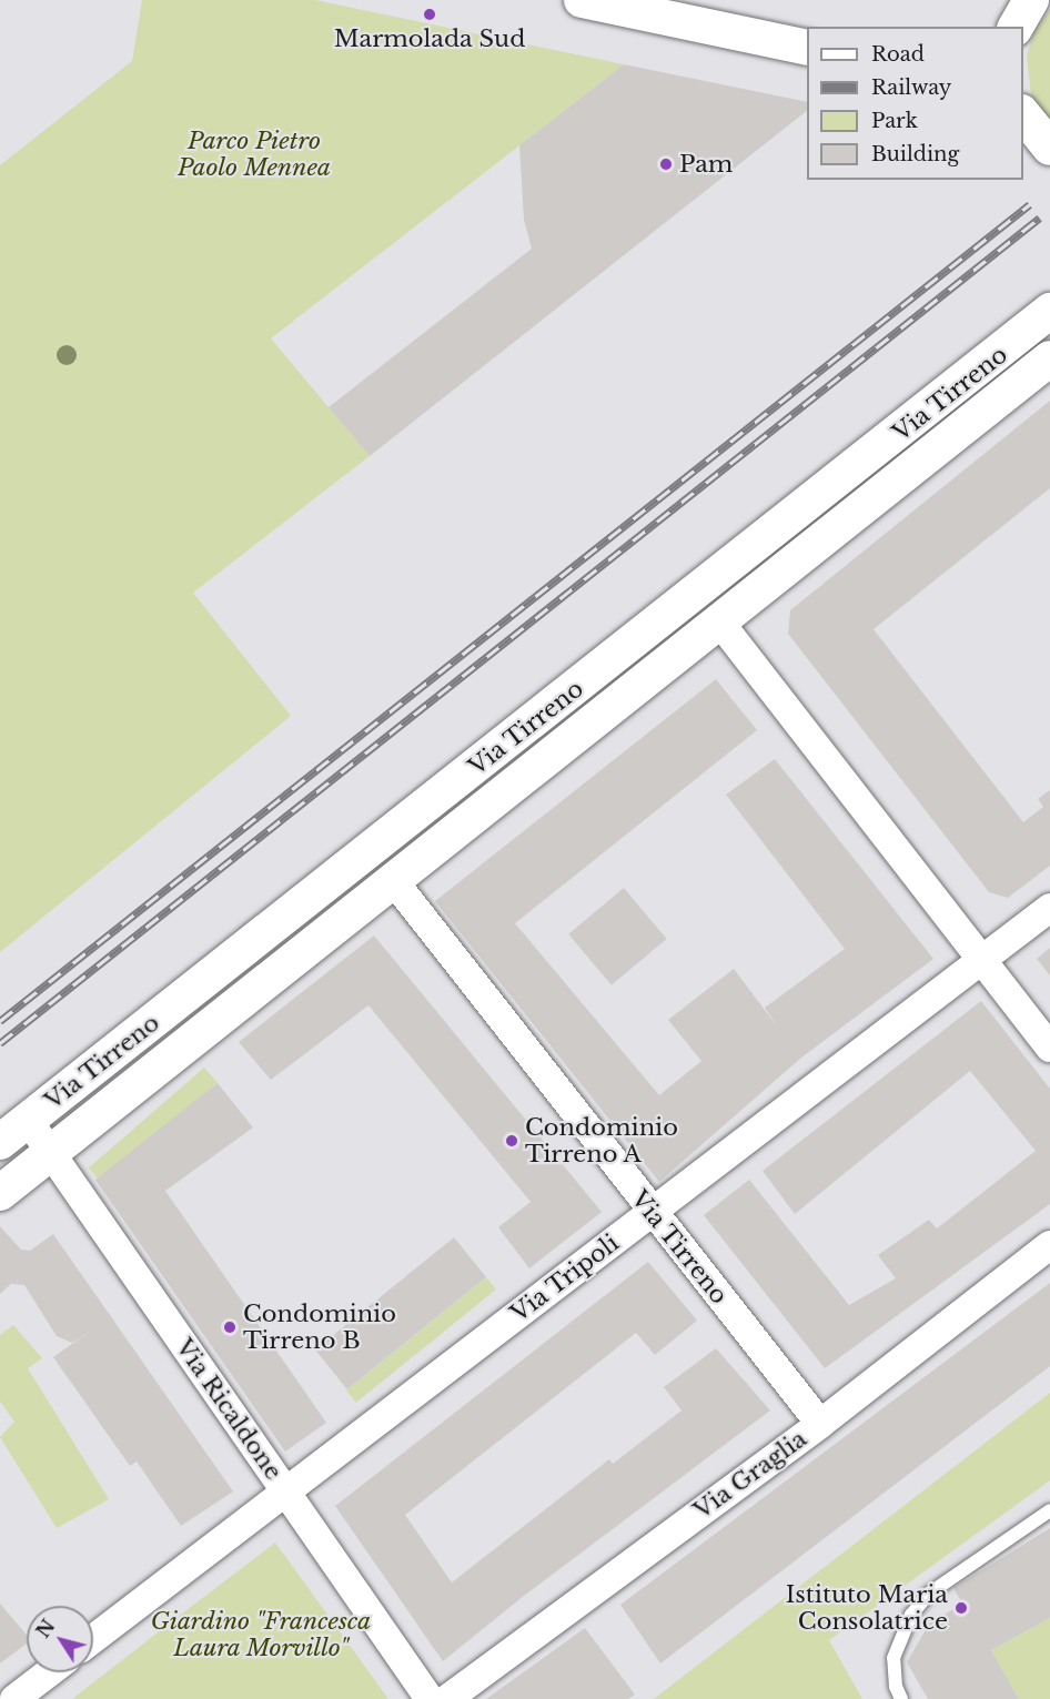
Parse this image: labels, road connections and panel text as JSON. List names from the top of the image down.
{
  "streets": {
    "street": [
      "Via Tirreno",
      "Via Tripoli",
      "Via Ricaldone",
      "Via Graglia"
    ]
  },
  "crossings": [
    ["Via Tirreno", "Via Tripoli"],
    ["Via Tirreno", "Via Ricaldone"],
    ["Via Tirreno", "Via Graglia"],
    ["Via Tripoli", "Via Ricaldone"]
  ],
  "parks": ["Parco Pietro Paolo Mennea", "Giardino \"Francesca Laura Morvillo\""],
  "places": [
    "Marmolada Sud",
    "Pam",
    "Condominio Tirreno A",
    "Condominio Tirreno B",
    "Istituto Maria Consolatrice"
  ],
  "legend": [
    "Road",
    "Railway",
    "Park",
    "Building"
  ],
  "north": "top left"
}
